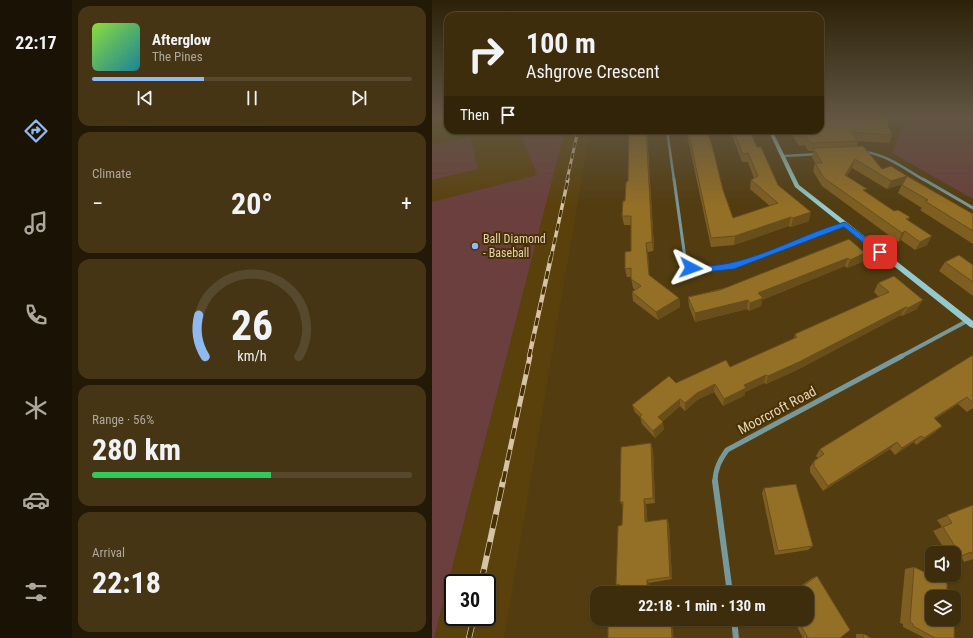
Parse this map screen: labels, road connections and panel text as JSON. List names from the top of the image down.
{
  "streets": {
    "street": ["Moorcroft Road"]
  },
  "places": ["Ball Diamond - Baseball"],
  "page": {
    "tabs": "22:17",
    "turn": ["100 m", "Ashgrove Crescent"],
    "song": ["Afterglow", "The Pines"],
    "then": "Then",
    "tile": [
      "Climate",
      ["Range · 56%", "280 km"],
      ["Arrival", "22:18"]
    ],
    "heat": ["−", "20°", "+"],
    "limit": "30",
    "trip": "22:18 · 1 min · 130 m",
    "gauge": ["26", "km/h"]
  }
}
